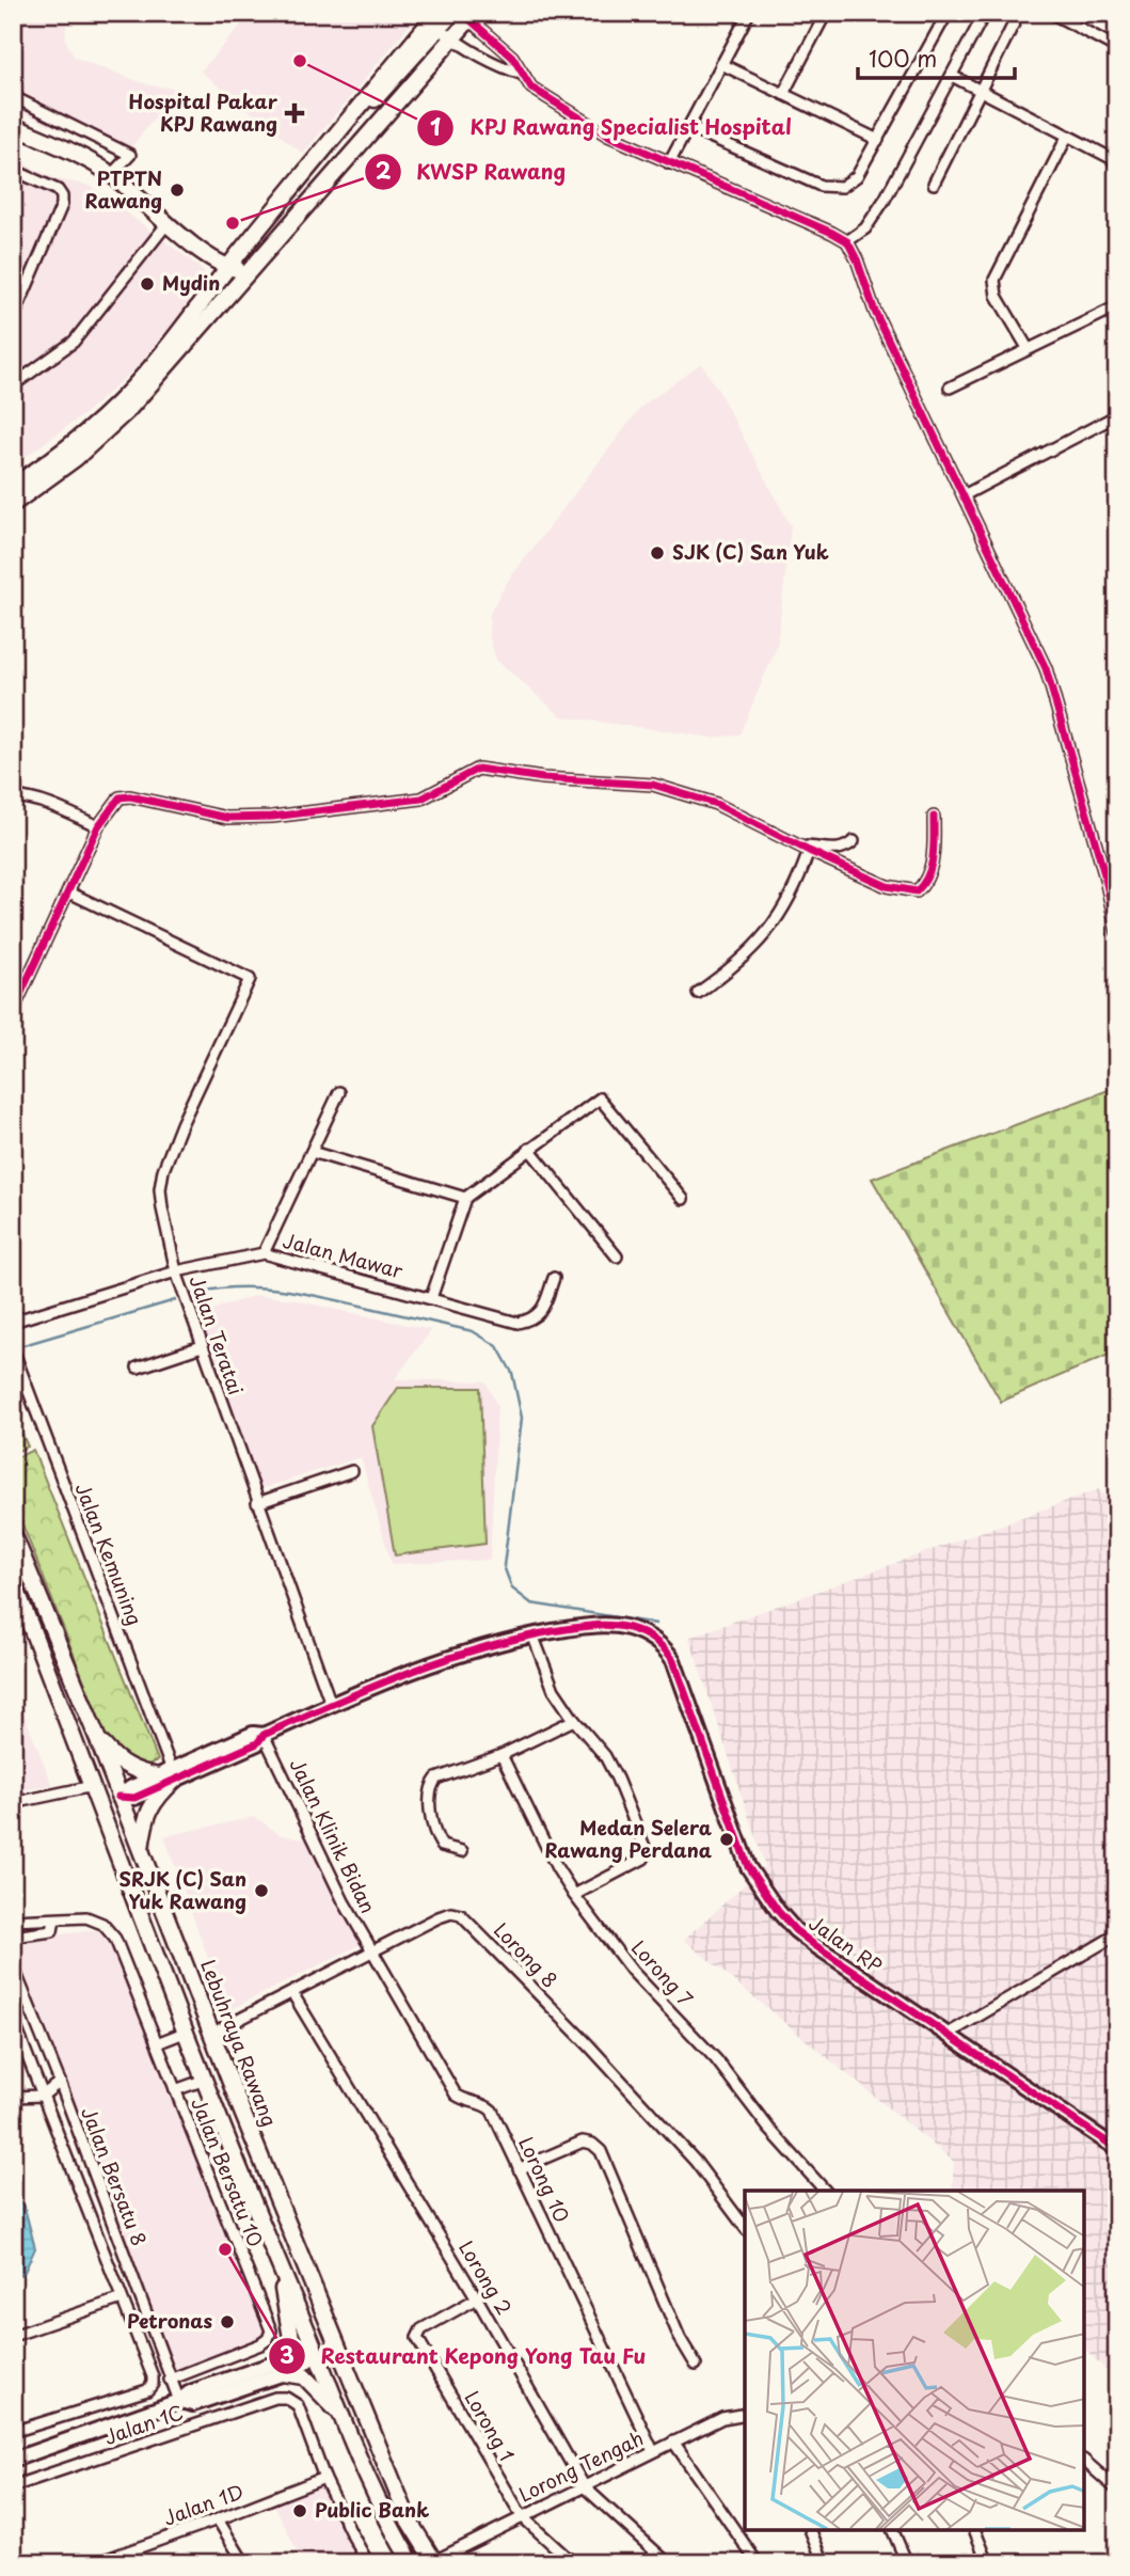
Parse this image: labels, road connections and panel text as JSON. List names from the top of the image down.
{
  "streets": {
    "main road": ["Lebuhraya Rawang"],
    "street": [
      "Jalan Mawar",
      "Jalan Teratai",
      "Jalan Kemuning",
      "Jalan Klinik Bidan",
      "Jalan RP",
      "Lorong 8",
      "Lorong 7",
      "Jalan Bersatu 10",
      "Jalan Bersatu 8",
      "Lorong 10",
      "Lorong 2",
      "Jalan 1C",
      "Lorong 1",
      "Lorong Tengah",
      "Jalan 1D"
    ]
  },
  "crossings": [
    ["Jalan Mawar", "Jalan Teratai"],
    ["Jalan Klinik Bidan", "Lorong 8"],
    ["Jalan Klinik Bidan", "Lorong 10"],
    ["Lorong 8", "Lebuhraya Rawang"],
    ["Lorong 8", "Lorong 10"],
    ["Lorong 8", "Lorong 2"],
    ["Lebuhraya Rawang", "Lorong Tengah"],
    ["Jalan Bersatu 10", "Jalan Bersatu 8"],
    ["Lorong 10", "Lorong Tengah"],
    ["Lorong 2", "Lorong 1"],
    ["Lorong 2", "Lorong Tengah"],
    ["Jalan 1C", "Jalan 1D"],
    ["Lorong 1", "Lorong Tengah"]
  ],
  "places": {
    "other": [
      "KPJ Rawang Specialist Hospital",
      "PTPTN Rawang",
      "KWSP Rawang",
      "Mydin",
      "SJK (C) San Yuk",
      "Medan Selera Rawang Perdana",
      "SRJK (C) San Yuk Rawang",
      "Restaurant Kepong Yong Tau Fu",
      "Petronas",
      "Public Bank"
    ],
    "health": ["Hospital Pakar KPJ Rawang"]
  },
  "scale_bar": "100 m"
}
